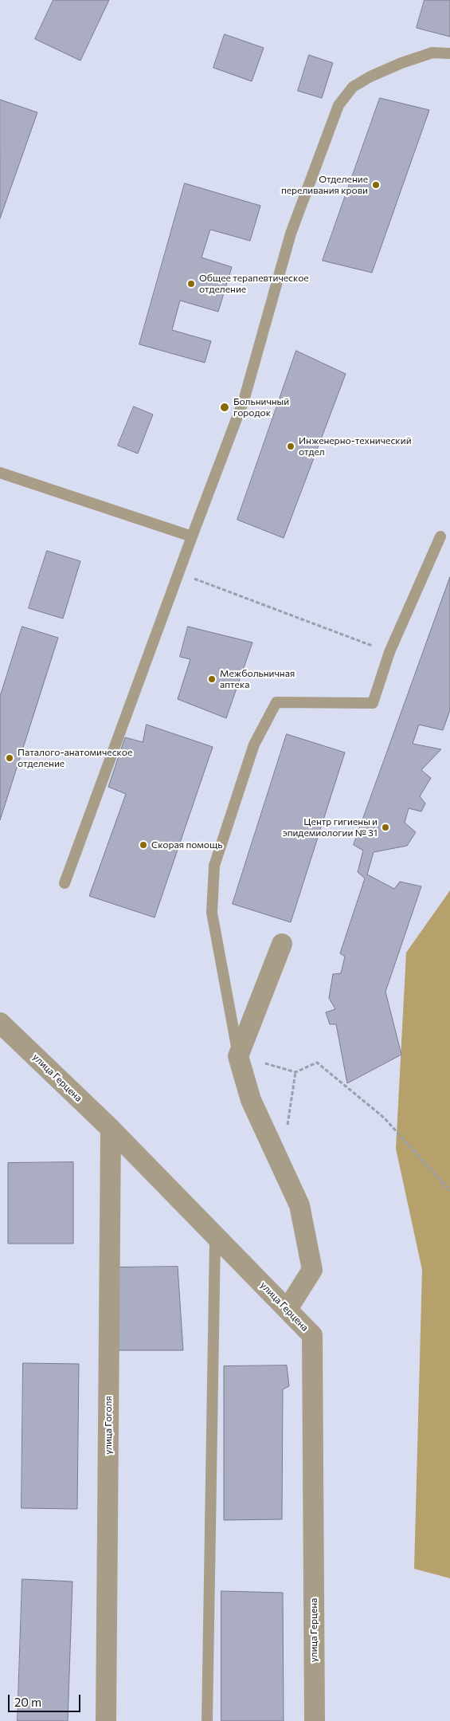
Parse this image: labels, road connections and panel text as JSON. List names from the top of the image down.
{
  "streets": {
    "street": ["улица Герцена", "улица Гоголя"]
  },
  "crossings": [
    ["улица Герцена", "улица Гоголя"]
  ],
  "places": [
    "Отделение переливания крови",
    "Общее терапевтическое отделение",
    "Больничный городок",
    "Инженерно-технический отдел",
    "Межбольничная аптека",
    "Паталого-анатомическое отделение",
    "Центр гигиены и эпидемиологии № 31",
    "Скорая помощь"
  ],
  "scale_bar": "20 m"
}
